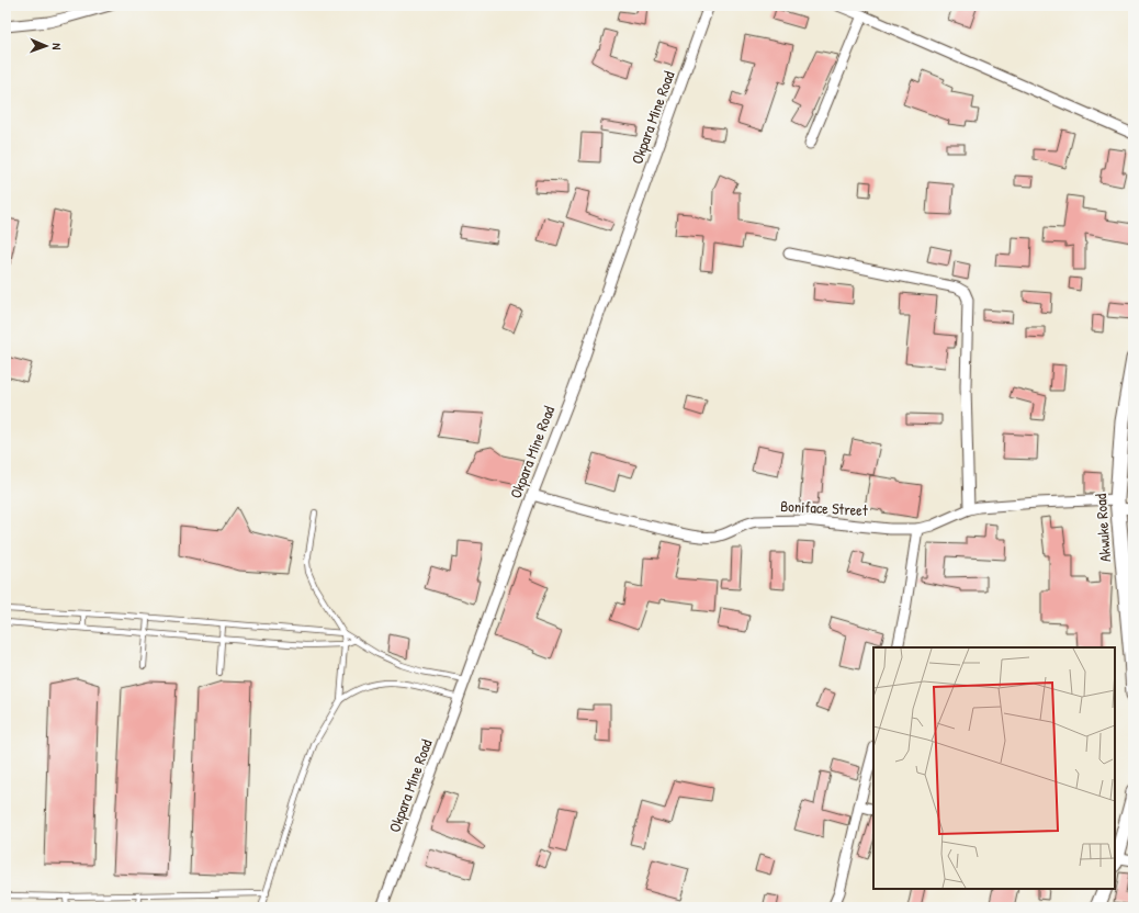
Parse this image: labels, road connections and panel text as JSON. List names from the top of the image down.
{
  "streets": {
    "main road": ["Akwuke Road"],
    "street": ["Okpara Mine Road", "Boniface Street"]
  },
  "crossings": [
    ["Okpara Mine Road", "Boniface Street"],
    ["Boniface Street", "Akwuke Road"]
  ],
  "north": "right"
}
